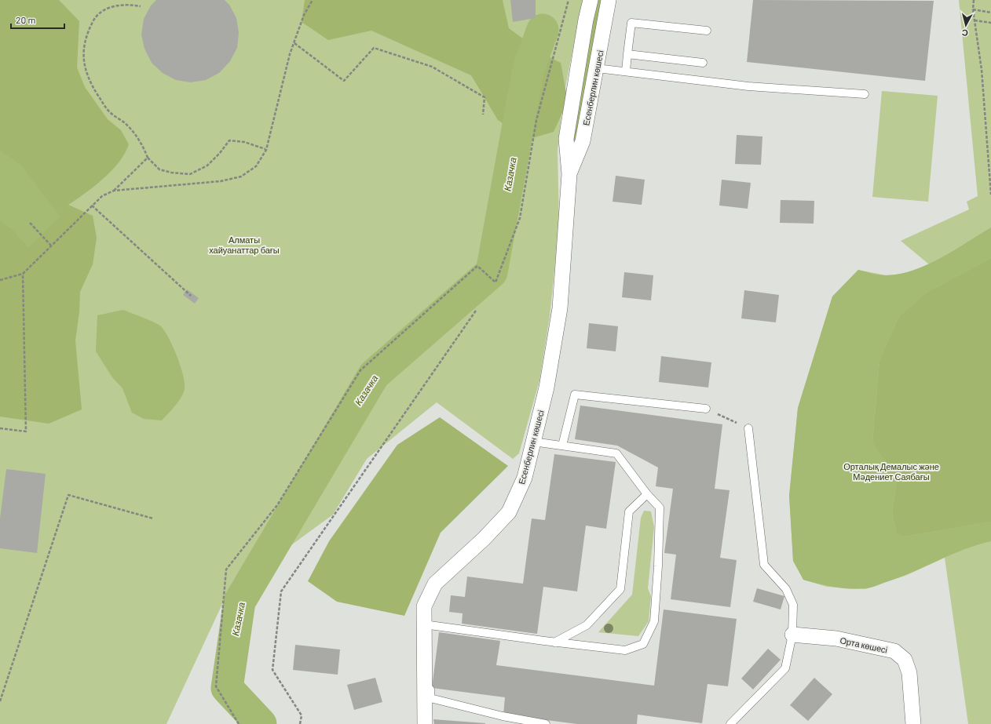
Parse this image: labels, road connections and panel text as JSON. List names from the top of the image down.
{
  "streets": {
    "street": ["Есенберлин көшесі", "Орта көшесі"]
  },
  "water": ["Казачка"],
  "parks": ["Алматы хайуанаттар бағы", "Орталық Демалыс және Мәдениет Саябағы"],
  "scale_bar": "20 m",
  "north": "bottom"
}
